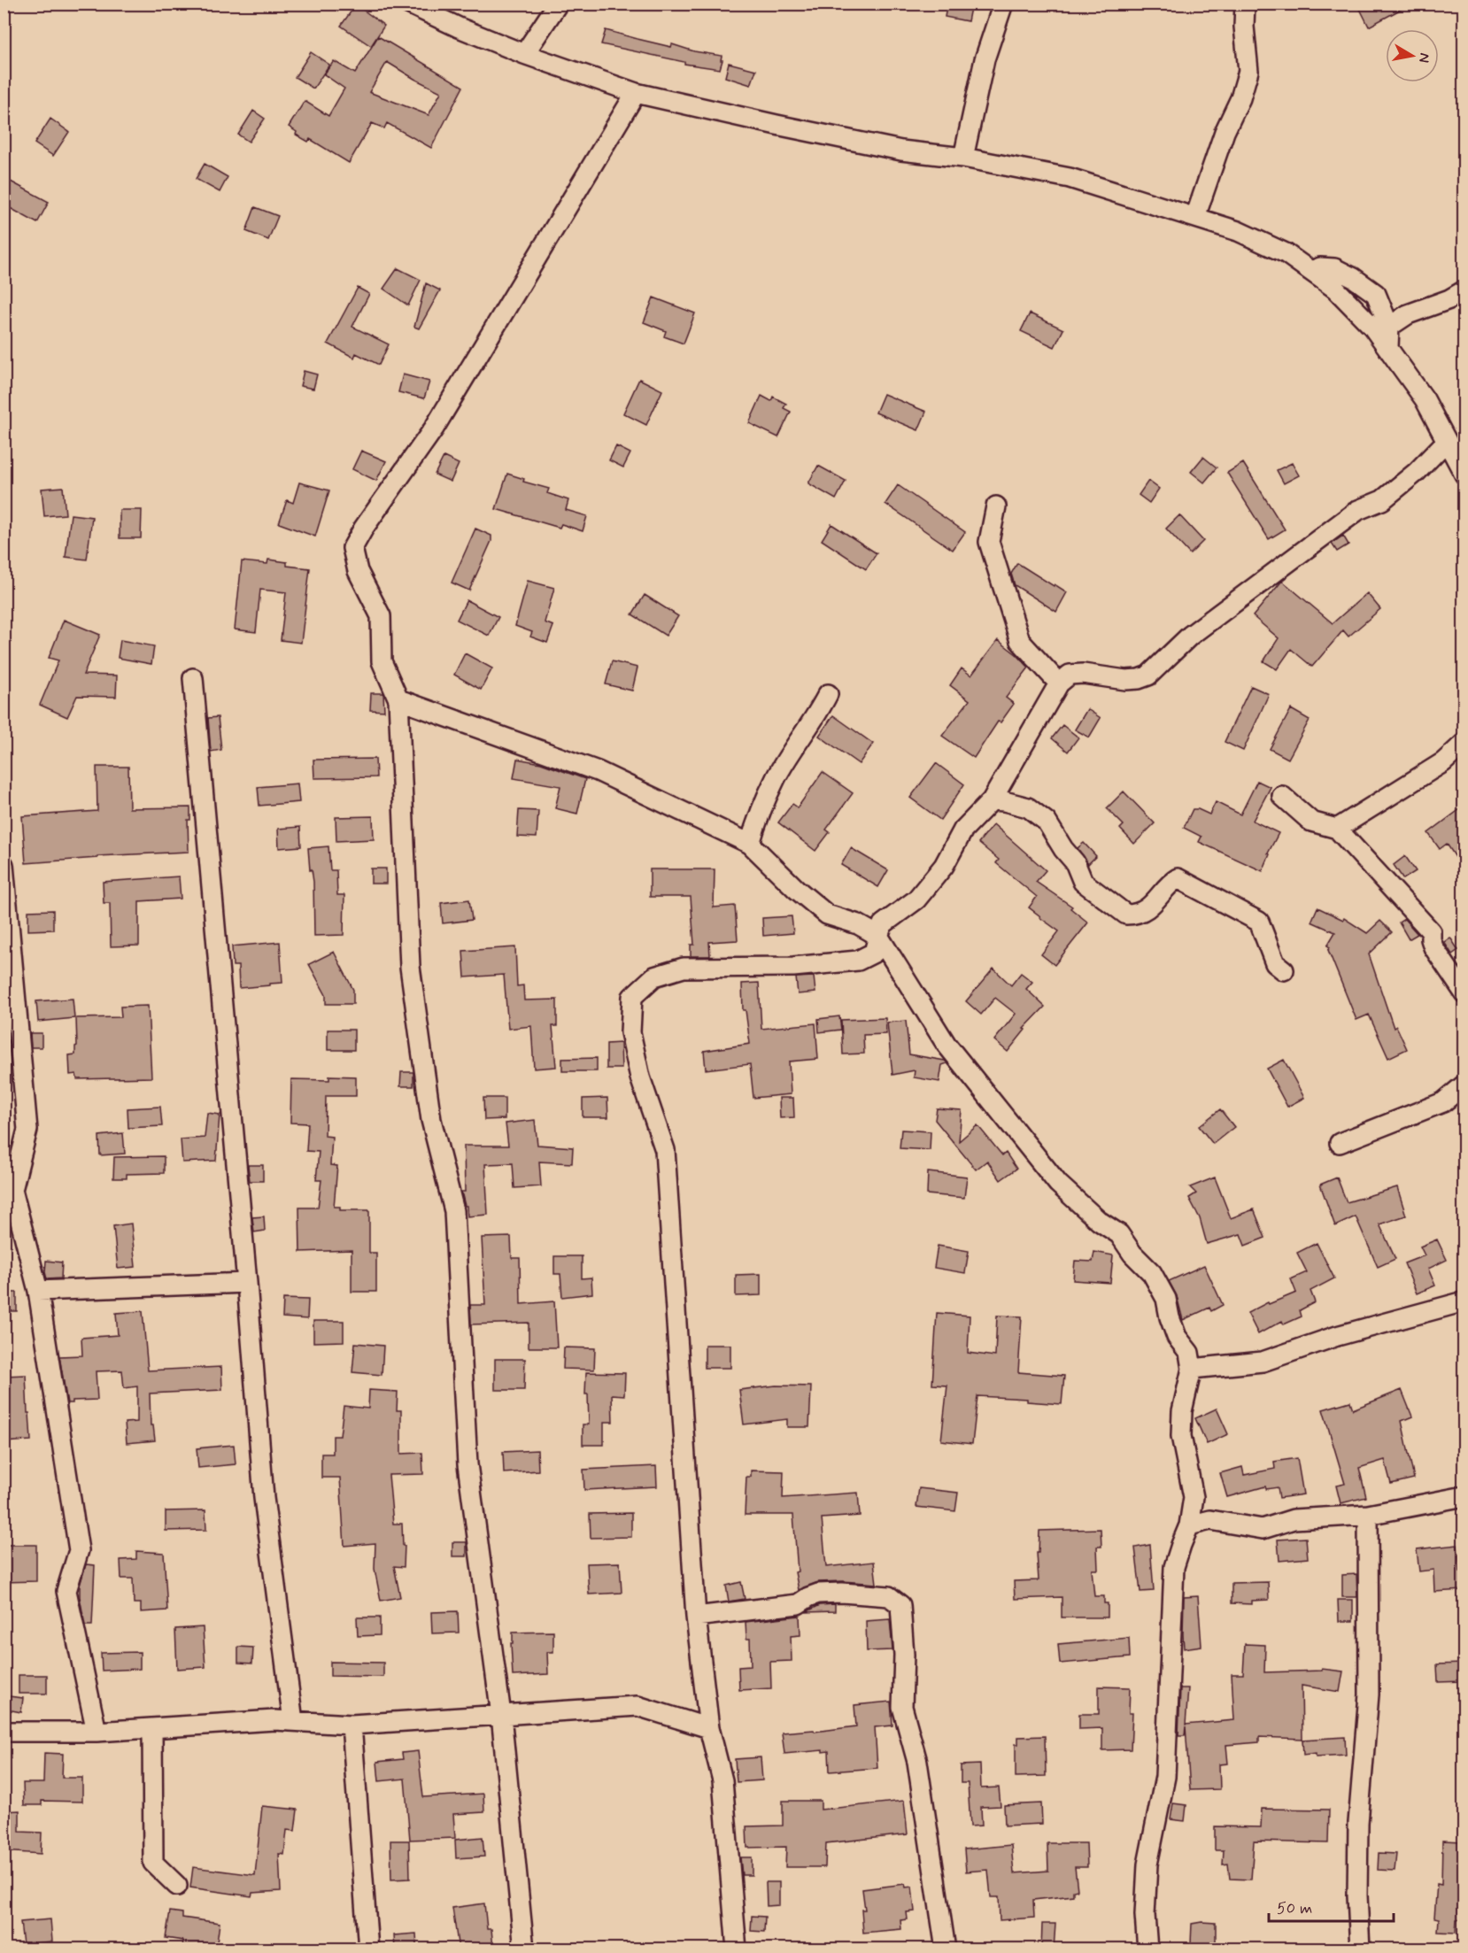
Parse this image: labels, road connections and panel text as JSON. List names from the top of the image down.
{
  "scale_bar": "50 m",
  "north": "right"
}
